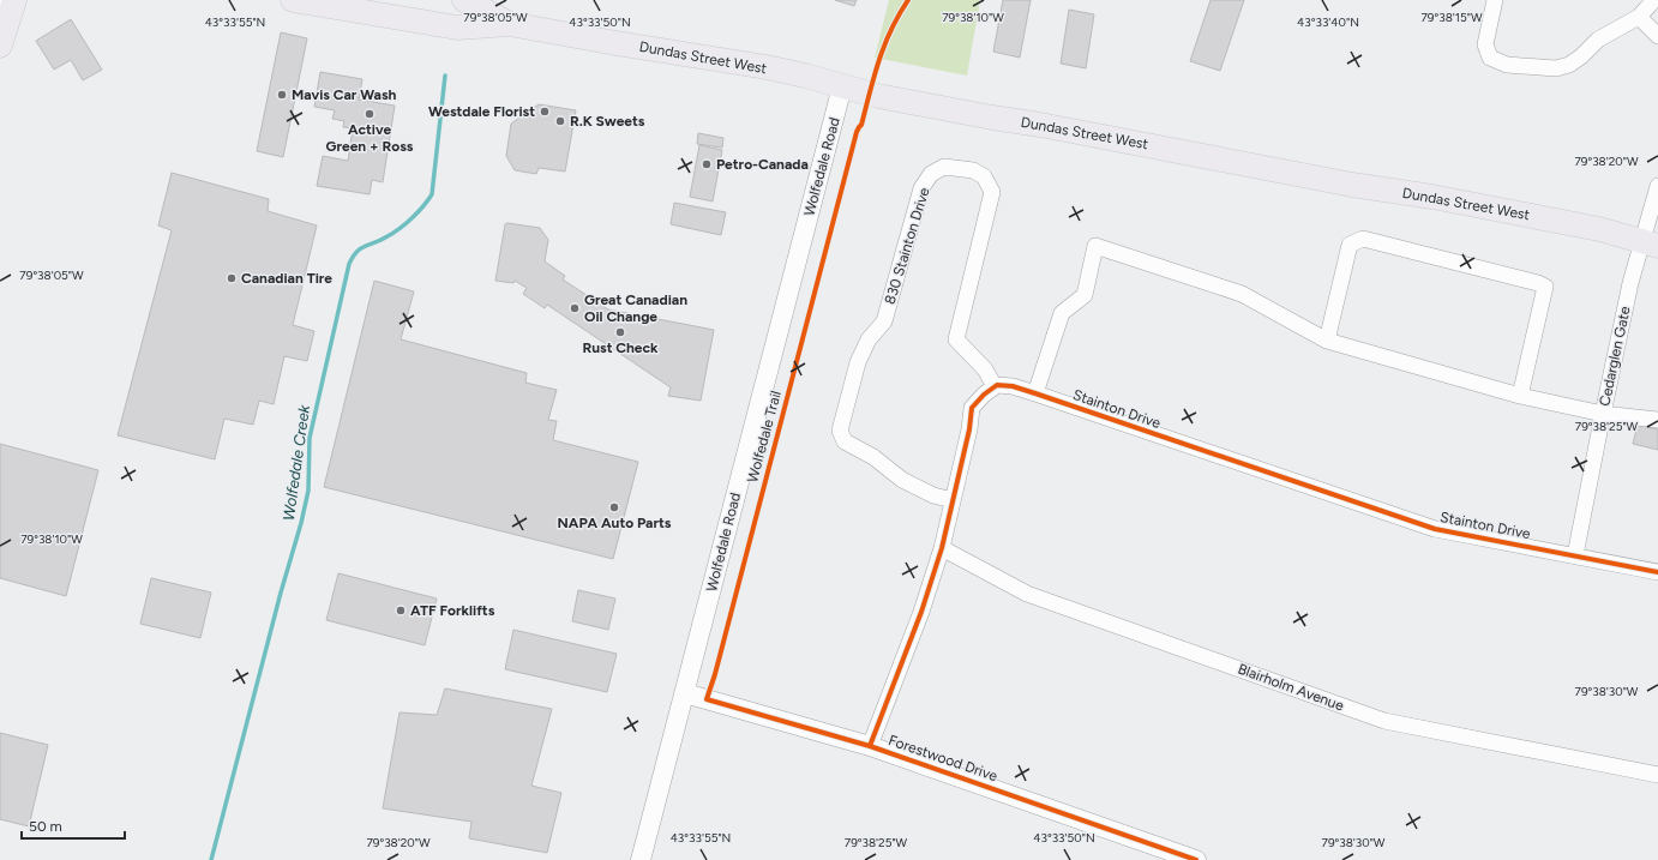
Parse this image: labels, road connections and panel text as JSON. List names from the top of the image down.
{
  "streets": {
    "main road": ["Dundas Street West"],
    "street": [
      "Wolfedale Road",
      "830 Stainton Drive",
      "Cedarglen Gate",
      "Stainton Drive",
      "Blairholm Avenue",
      "Forestwood Drive"
    ],
    "cycle path": ["Wolfedale Trail"]
  },
  "crossings": [
    ["Dundas Street West", "Wolfedale Road"],
    ["Dundas Street West", "Cedarglen Gate"],
    ["Wolfedale Road", "Forestwood Drive"],
    ["830 Stainton Drive", "Stainton Drive"],
    ["Cedarglen Gate", "Stainton Drive"]
  ],
  "water": ["Wolfedale Creek"],
  "places": [
    "Mavis Car Wash",
    "Westdale Florist",
    "Active Green + Ross",
    "R.K Sweets",
    "Petro-Canada",
    "Canadian Tire",
    "Great Canadian Oil Change",
    "Rust Check",
    "NAPA Auto Parts",
    "ATF Forklifts"
  ],
  "scale_bar": "50 m",
  "coordinates": [
    "79°38'05\"W",
    "79°38'10\"W",
    "79°38'15\"W",
    "43°33'55\"N",
    "43°33'50\"N",
    "43°33'40\"N",
    "79°38'20\"W",
    "79°38'25\"W",
    "79°38'30\"W"
  ]
}
